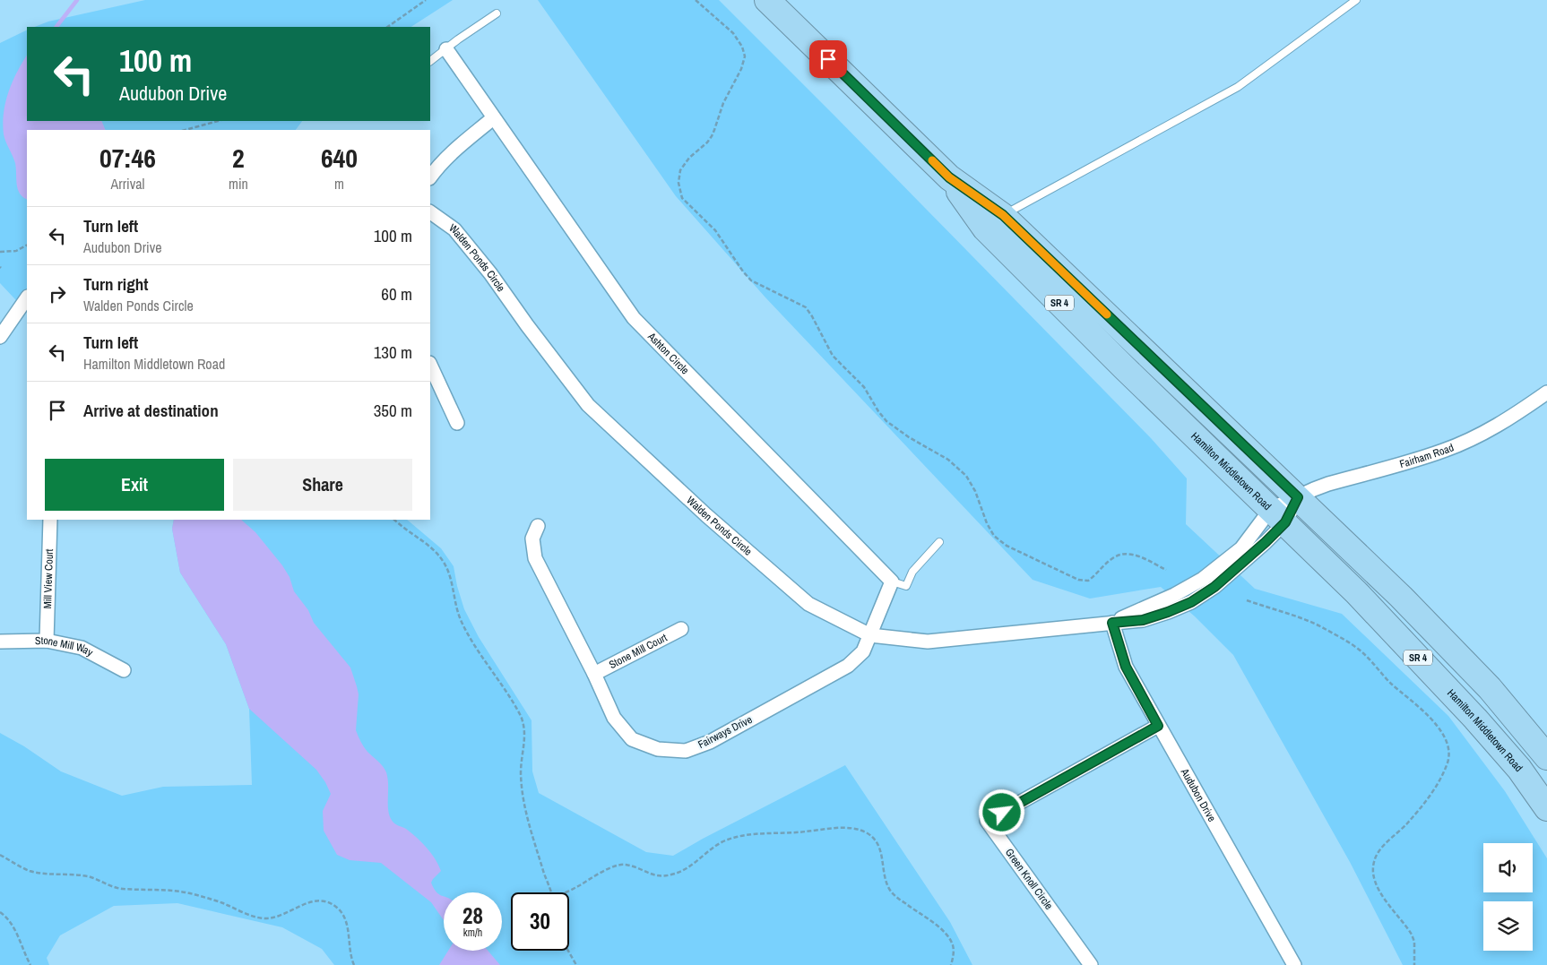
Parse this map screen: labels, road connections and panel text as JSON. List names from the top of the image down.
{
  "streets": {
    "highway": ["SR 4", "Hamilton Middletown Road"],
    "street": [
      "Walden Ponds Circle",
      "Ashton Circle",
      "Fairham Road",
      "Mill View Court",
      "Stone Mill Way",
      "Stone Mill Court",
      "Fairways Drive",
      "Audubon Drive",
      "Green Knoll Circle"
    ]
  },
  "crossings": [
    ["Walden Ponds Circle", "Fairham Road"],
    ["Walden Ponds Circle", "Hamilton Middletown Road"],
    ["Walden Ponds Circle", "Fairways Drive"],
    ["Walden Ponds Circle", "Audubon Drive"],
    ["Fairham Road", "Hamilton Middletown Road"],
    ["Mill View Court", "Stone Mill Way"],
    ["Stone Mill Court", "Fairways Drive"],
    ["Audubon Drive", "Green Knoll Circle"]
  ],
  "page": {
    "turn": ["100 m", "Audubon Drive"],
    "eta": [
      "07:46",
      "Arrival",
      "2",
      "min",
      "640",
      "m"
    ],
    "list": [
      {
        "name": "Turn left",
        "note": "Audubon Drive",
        "value": "100 m"
      },
      {
        "name": "Turn right",
        "note": "Walden Ponds Circle",
        "value": "60 m"
      },
      {
        "name": "Turn left",
        "note": "Hamilton Middletown Road",
        "value": "130 m"
      },
      {
        "name": "Arrive at destination",
        "value": "350 m"
      }
    ],
    "buttons": ["Exit", "Share"],
    "speed": "28 km/h",
    "limit": "30"
  }
}
